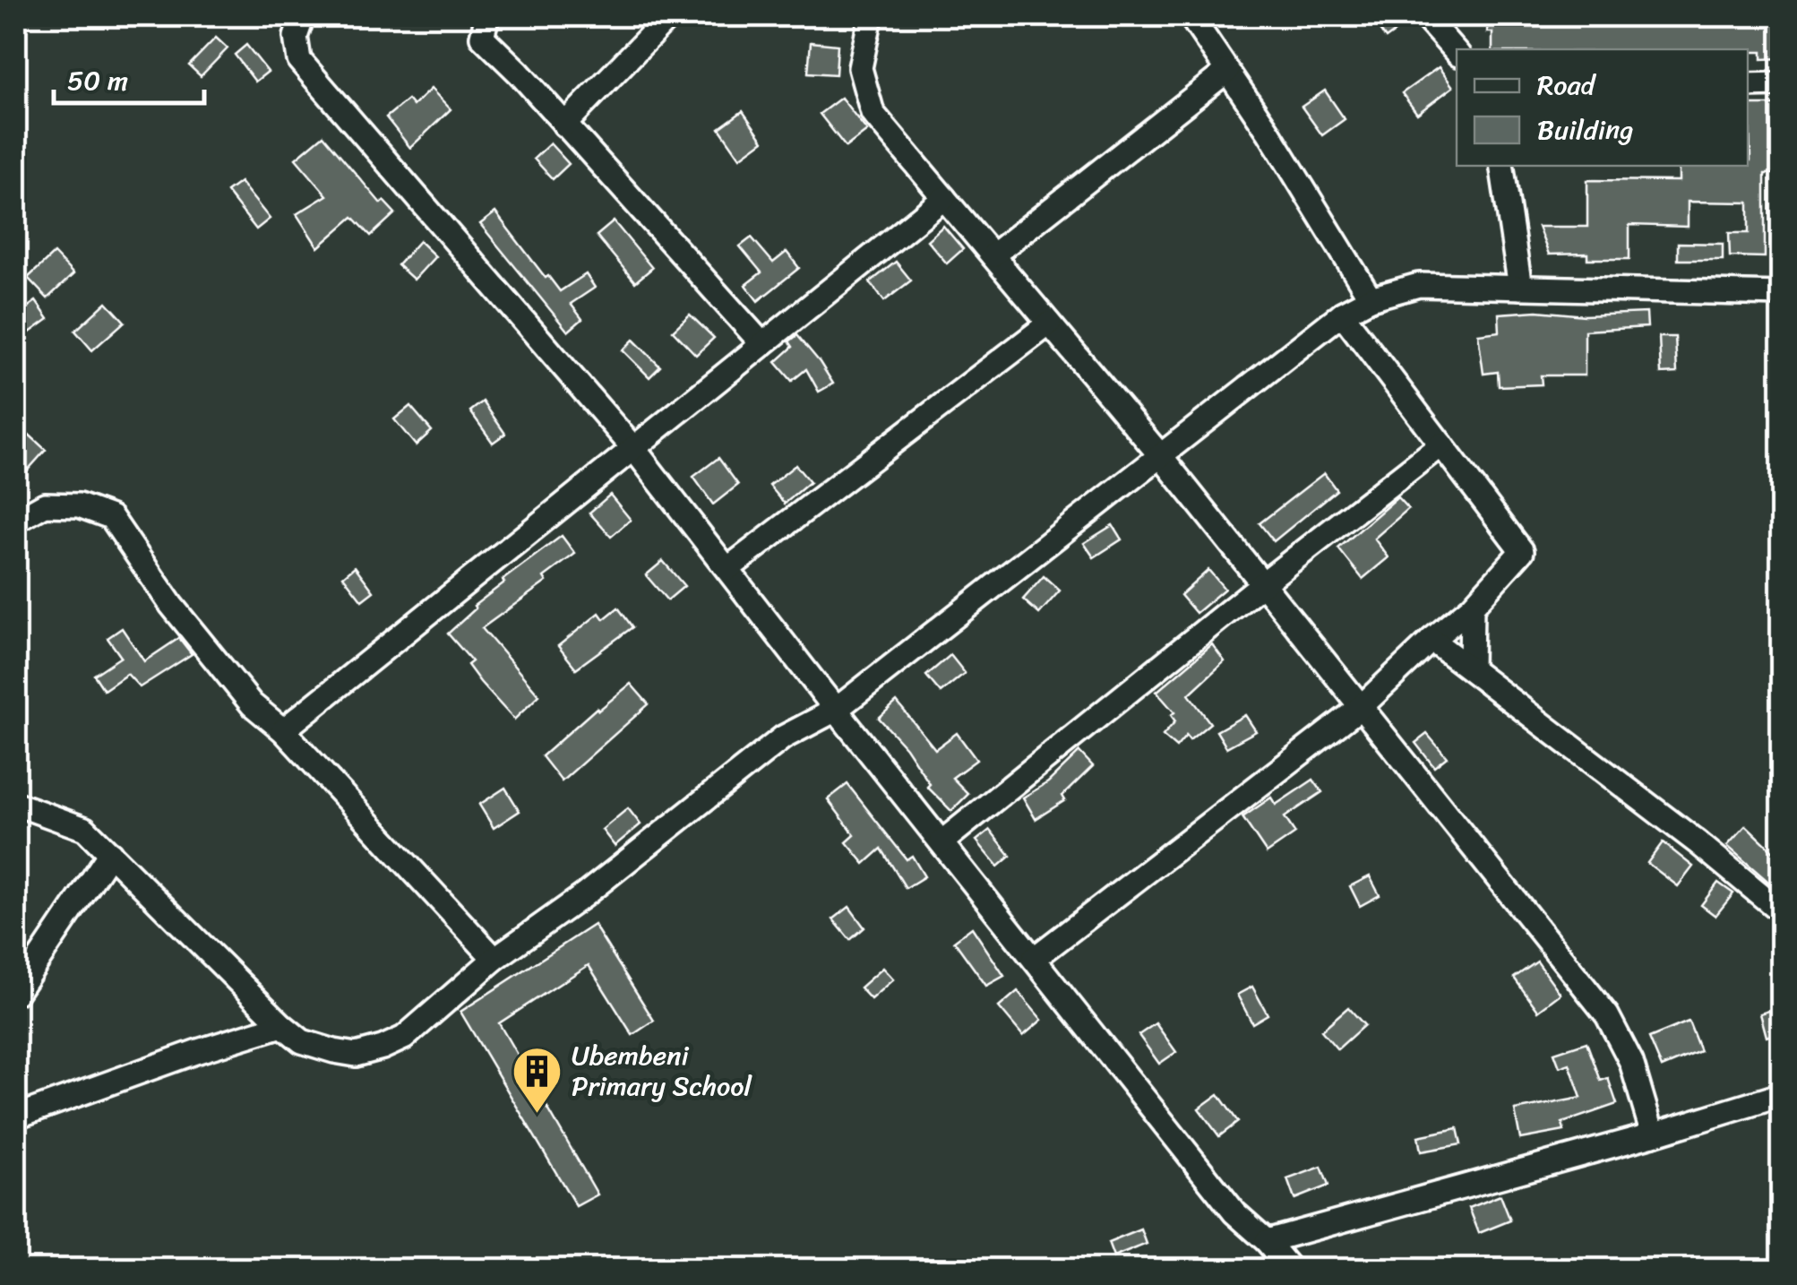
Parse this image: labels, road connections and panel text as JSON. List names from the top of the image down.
{
  "places": {
    "building": ["Ubembeni Primary School"]
  },
  "legend": ["Road", "Building"],
  "scale_bar": "50 m"
}
